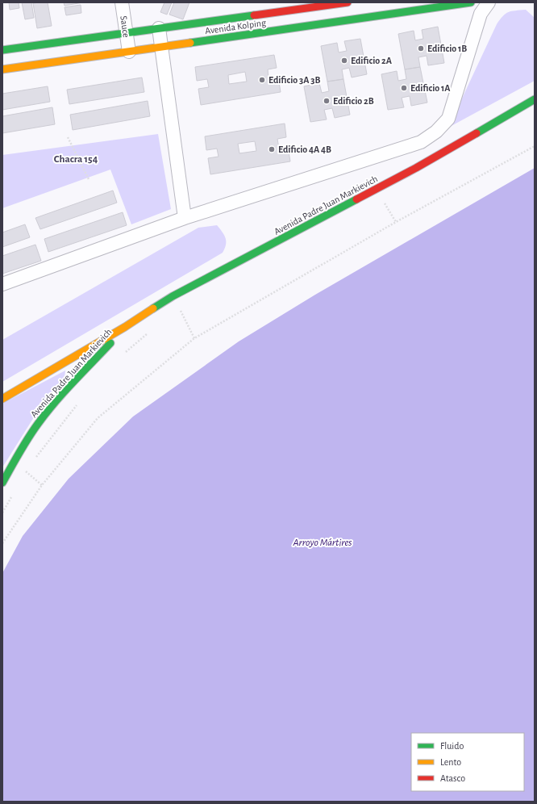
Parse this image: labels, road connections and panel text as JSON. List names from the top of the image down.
{
  "streets": {
    "street": ["Sauce", "Avenida Kolping", "Avenida Padre Juan Markievich"]
  },
  "crossings": [
    ["Sauce", "Avenida Kolping"]
  ],
  "districts": ["Chacra 154"],
  "water": ["Arroyo Mártires"],
  "places": [
    "Edificio 1B",
    "Edificio 2A",
    "Edificio 3A 3B",
    "Edificio 1A",
    "Edificio 2B",
    "Edificio 4A 4B"
  ],
  "legend": ["Fluido", "Lento", "Atasco"]
}
